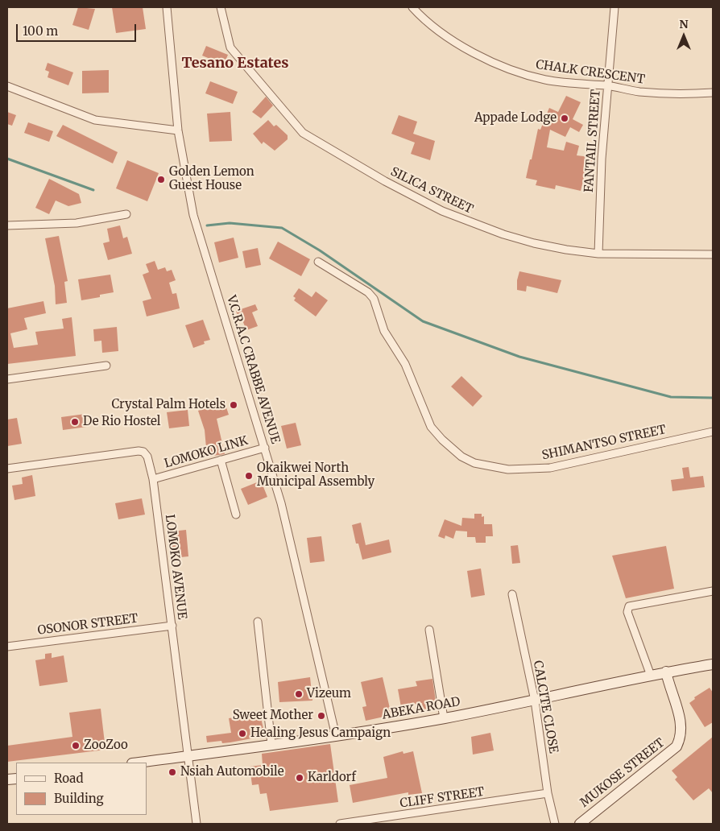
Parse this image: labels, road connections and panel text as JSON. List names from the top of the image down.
{
  "streets": {
    "street": [
      "CHALK CRESCENT",
      "FANTAIL STREET",
      "SILICA STREET",
      "V.C.R.A.C CRABBE AVENUE",
      "SHIMANTSO STREET",
      "LOMOKO LINK",
      "LOMOKO AVENUE",
      "OSONOR STREET",
      "CALCITE CLOSE",
      "ABEKA ROAD",
      "MUKOSE STREET",
      "CLIFF STREET"
    ]
  },
  "crossings": [
    ["CHALK CRESCENT", "FANTAIL STREET"],
    ["FANTAIL STREET", "SILICA STREET"],
    ["V.C.R.A.C CRABBE AVENUE", "LOMOKO LINK"],
    ["V.C.R.A.C CRABBE AVENUE", "ABEKA ROAD"],
    ["LOMOKO LINK", "LOMOKO AVENUE"],
    ["LOMOKO AVENUE", "OSONOR STREET"],
    ["LOMOKO AVENUE", "ABEKA ROAD"],
    ["CALCITE CLOSE", "ABEKA ROAD"],
    ["CALCITE CLOSE", "CLIFF STREET"],
    ["ABEKA ROAD", "MUKOSE STREET"]
  ],
  "districts": ["Tesano Estates"],
  "places": [
    "Appade Lodge",
    "Golden Lemon Guest House",
    "Crystal Palm Hotels",
    "De Rio Hostel",
    "Okaikwei North Municipal Assembly",
    "Vizeum",
    "Sweet Mother",
    "Healing Jesus Campaign",
    "ZooZoo",
    "Nsiah Automobile",
    "Karldorf"
  ],
  "legend": ["Road", "Building"],
  "scale_bar": "100 m",
  "north": "top"
}
